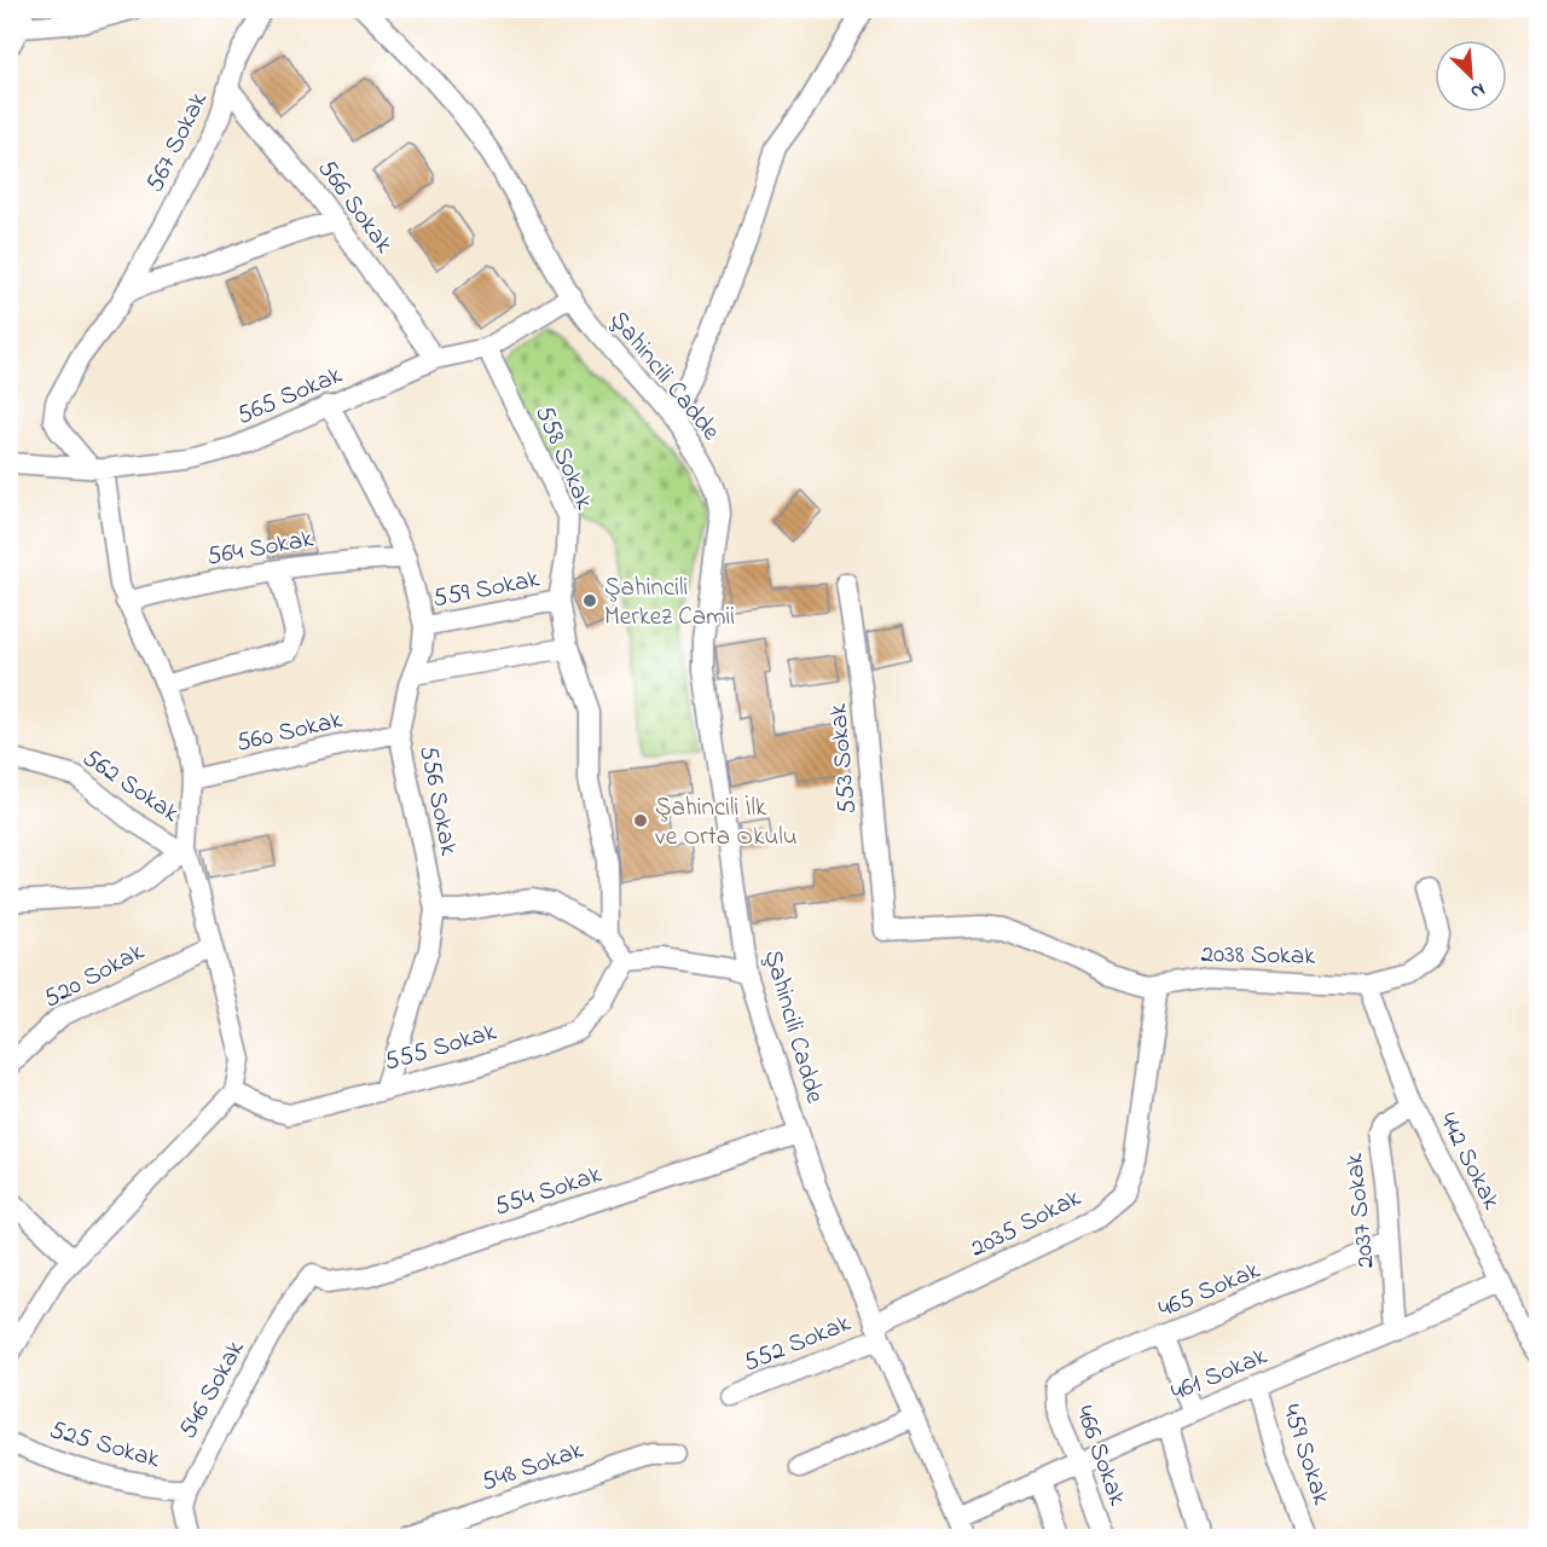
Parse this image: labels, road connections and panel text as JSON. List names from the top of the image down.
{
  "streets": {
    "street": [
      "567 Sokak",
      "566 Sokak",
      "Şahincili Cadde",
      "565 Sokak",
      "558 Sokak",
      "564 Sokak",
      "559 Sokak",
      "560 Sokak",
      "553 Sokak",
      "562 Sokak",
      "556 Sokak",
      "2038 Sokak",
      "520 Sokak",
      "555 Sokak",
      "442 Sokak",
      "554 Sokak",
      "2037 Sokak",
      "2035 Sokak",
      "465 Sokak",
      "552 Sokak",
      "461 Sokak",
      "546 Sokak",
      "525 Sokak",
      "459 Sokak",
      "466 Sokak",
      "548 Sokak"
    ]
  },
  "crossings": [
    ["567 Sokak", "566 Sokak"],
    ["567 Sokak", "565 Sokak"],
    ["566 Sokak", "565 Sokak"],
    ["Şahincili Cadde", "565 Sokak"],
    ["Şahincili Cadde", "554 Sokak"],
    ["Şahincili Cadde", "2035 Sokak"],
    ["Şahincili Cadde", "552 Sokak"],
    ["Şahincili Cadde", "461 Sokak"],
    ["565 Sokak", "558 Sokak"],
    ["565 Sokak", "556 Sokak"],
    ["558 Sokak", "559 Sokak"],
    ["564 Sokak", "556 Sokak"],
    ["559 Sokak", "556 Sokak"],
    ["560 Sokak", "556 Sokak"],
    ["553 Sokak", "2038 Sokak"],
    ["556 Sokak", "555 Sokak"],
    ["2038 Sokak", "442 Sokak"],
    ["2038 Sokak", "2035 Sokak"],
    ["442 Sokak", "2037 Sokak"],
    ["442 Sokak", "461 Sokak"],
    ["554 Sokak", "546 Sokak"],
    ["2037 Sokak", "465 Sokak"],
    ["2037 Sokak", "461 Sokak"],
    ["2035 Sokak", "552 Sokak"],
    ["465 Sokak", "466 Sokak"],
    ["461 Sokak", "459 Sokak"],
    ["461 Sokak", "466 Sokak"],
    ["546 Sokak", "525 Sokak"]
  ],
  "places": ["Şahincili Merkez Camii", "Şahincili İlk ve Orta Okulu"],
  "north": "bottom right"
}
